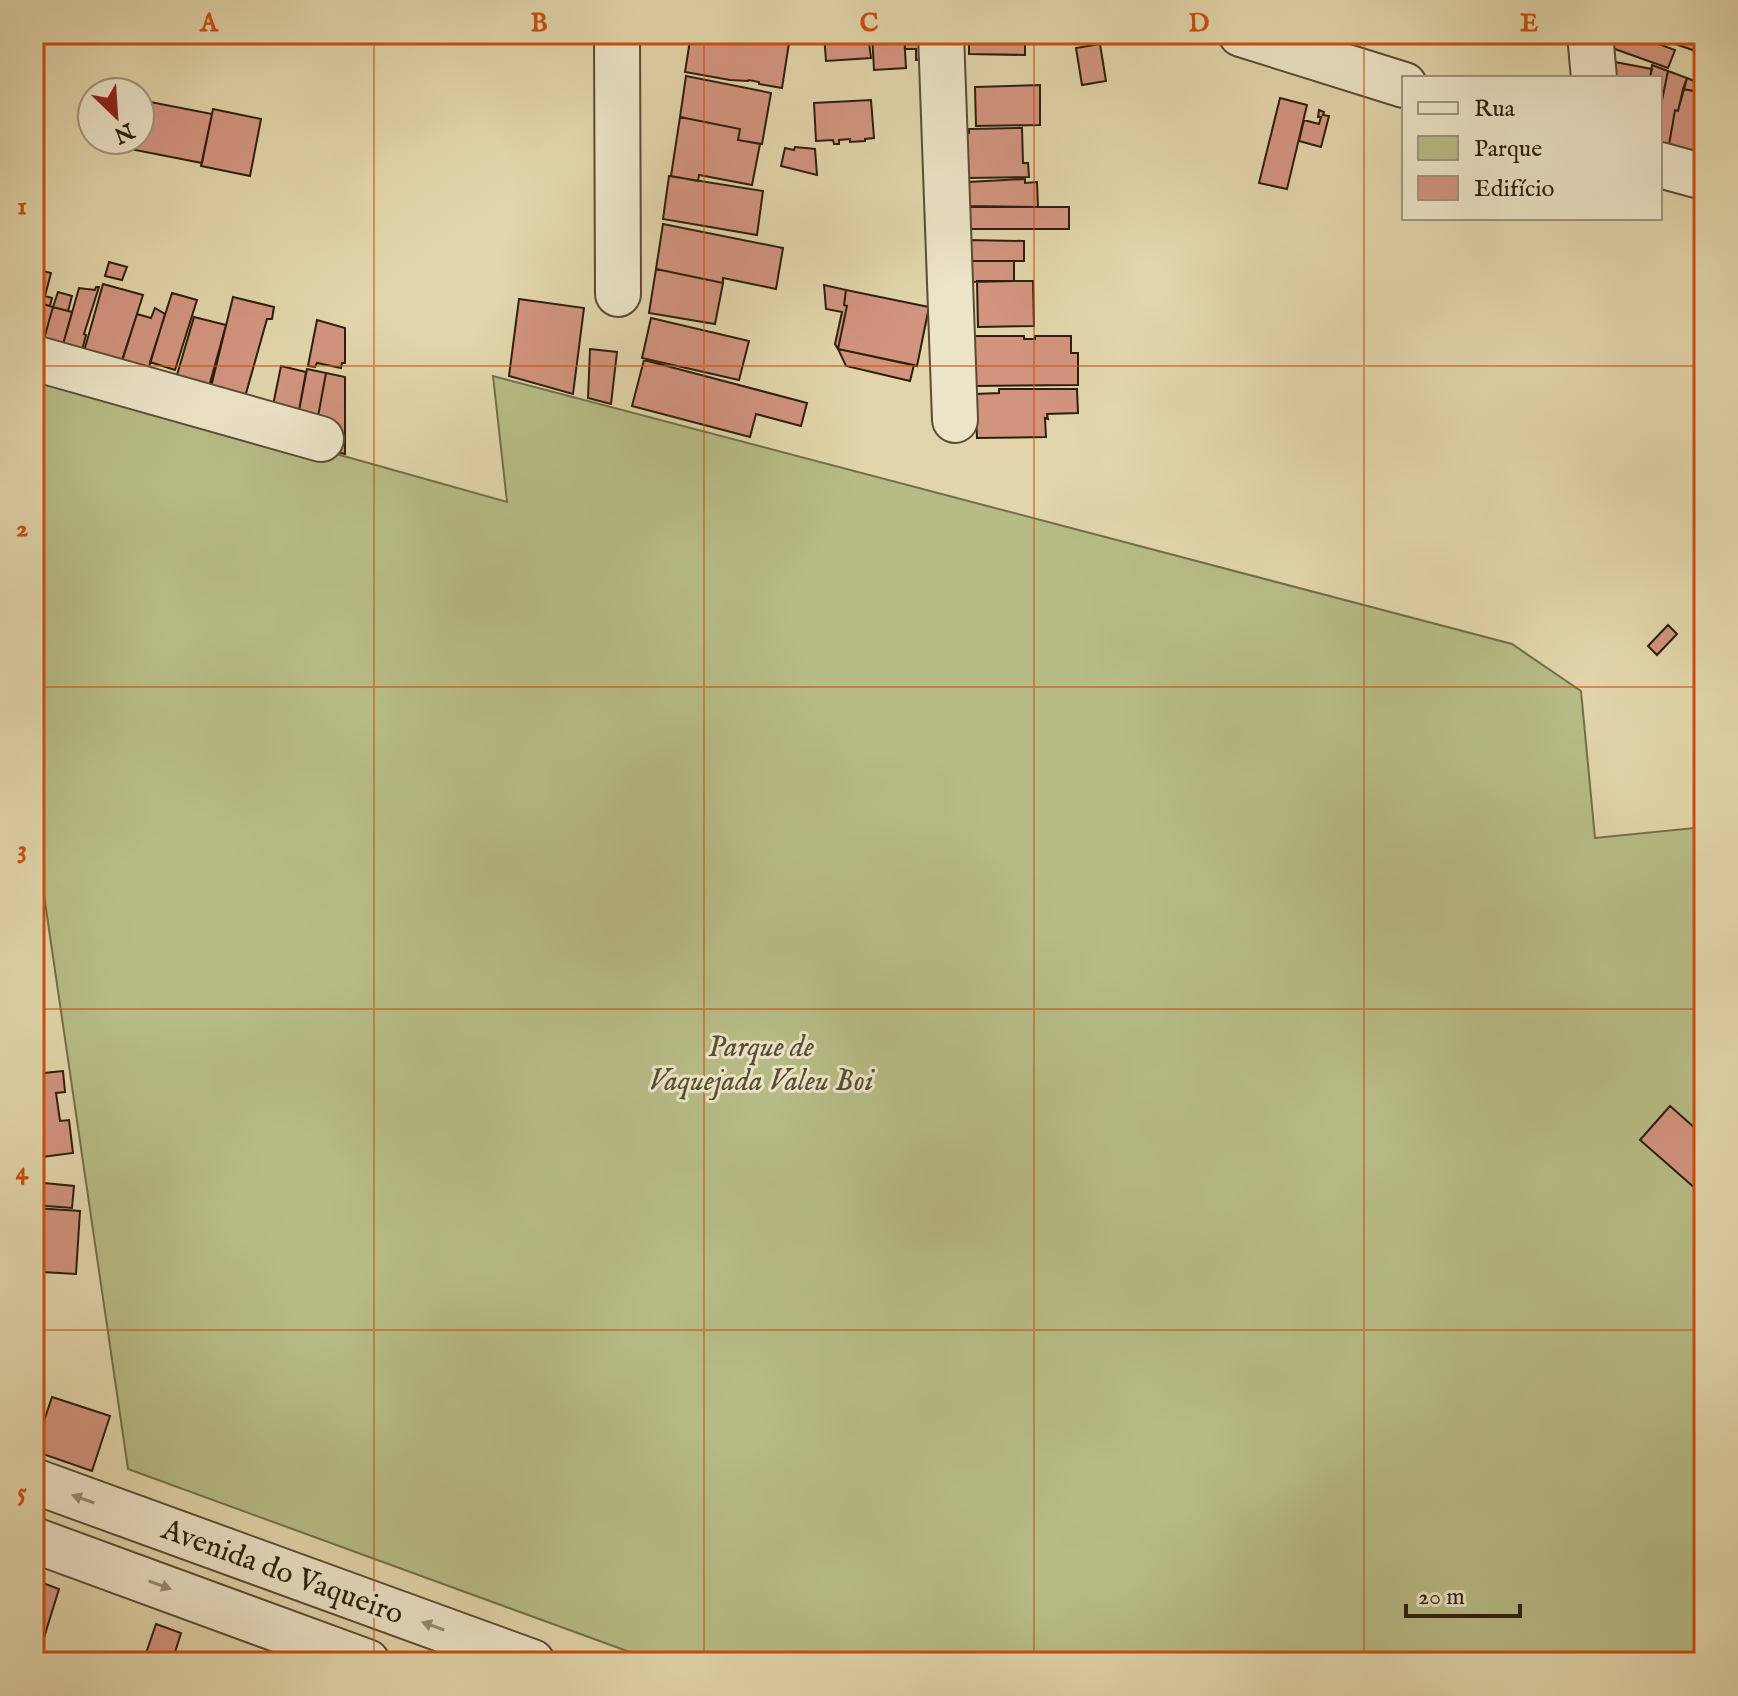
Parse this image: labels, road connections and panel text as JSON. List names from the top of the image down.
{
  "streets": {
    "street": ["Avenida do Vaqueiro"]
  },
  "parks": ["Parque de Vaquejada Valeu Boi"],
  "legend": ["Rua", "Parque", "Edifício"],
  "scale_bar": "20 m",
  "north": "bottom right",
  "grid": {
    "columns": [
      "A",
      "B",
      "C",
      "D",
      "E"
    ],
    "rows": [
      "1",
      "2",
      "3",
      "4",
      "5"
    ]
  }
}
